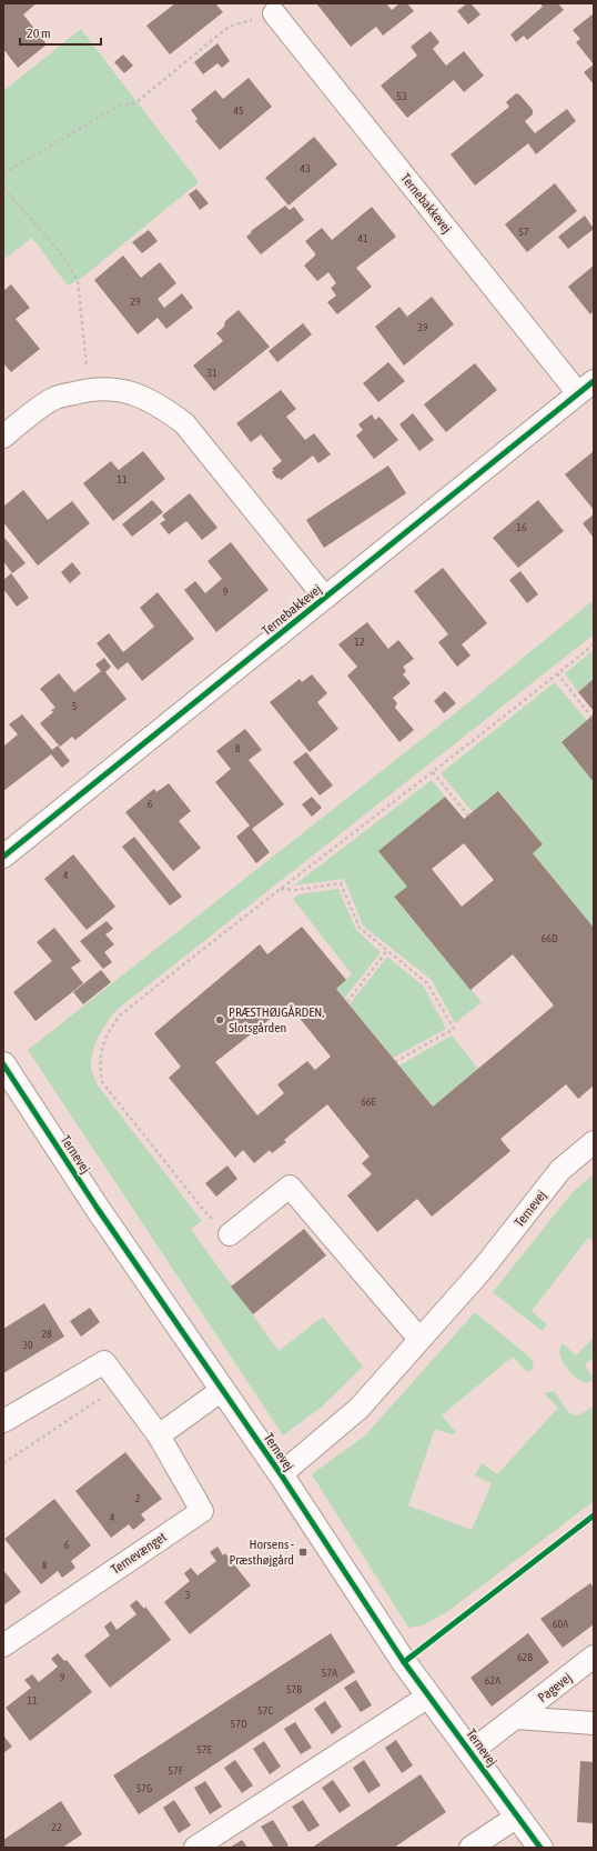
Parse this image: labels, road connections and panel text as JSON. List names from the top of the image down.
{
  "streets": {
    "street": [
      "Ternebakkevej",
      "Ternevej",
      "Ternevænget",
      "Pagevej"
    ]
  },
  "crossings": [
    ["Ternevej", "Pagevej"]
  ],
  "places": {
    "other": ["PRÆSTHØJGÅRDEN, Slotsgården"],
    "transit": ["Horsens - Præsthøjgård"]
  },
  "house_numbers": [
    "53",
    "45",
    "43",
    "57",
    "41",
    "29",
    "39",
    "31",
    "11",
    "16",
    "9",
    "12",
    "5",
    "8",
    "6",
    "4",
    "66D",
    "66E",
    "28",
    "30",
    "2",
    "4",
    "6",
    "8",
    "3",
    "60A",
    "62B",
    "57A",
    "9",
    "62A",
    "57B",
    "11",
    "57C",
    "57D",
    "57E",
    "57F",
    "57G",
    "22"
  ],
  "scale_bar": "20 m"
}
